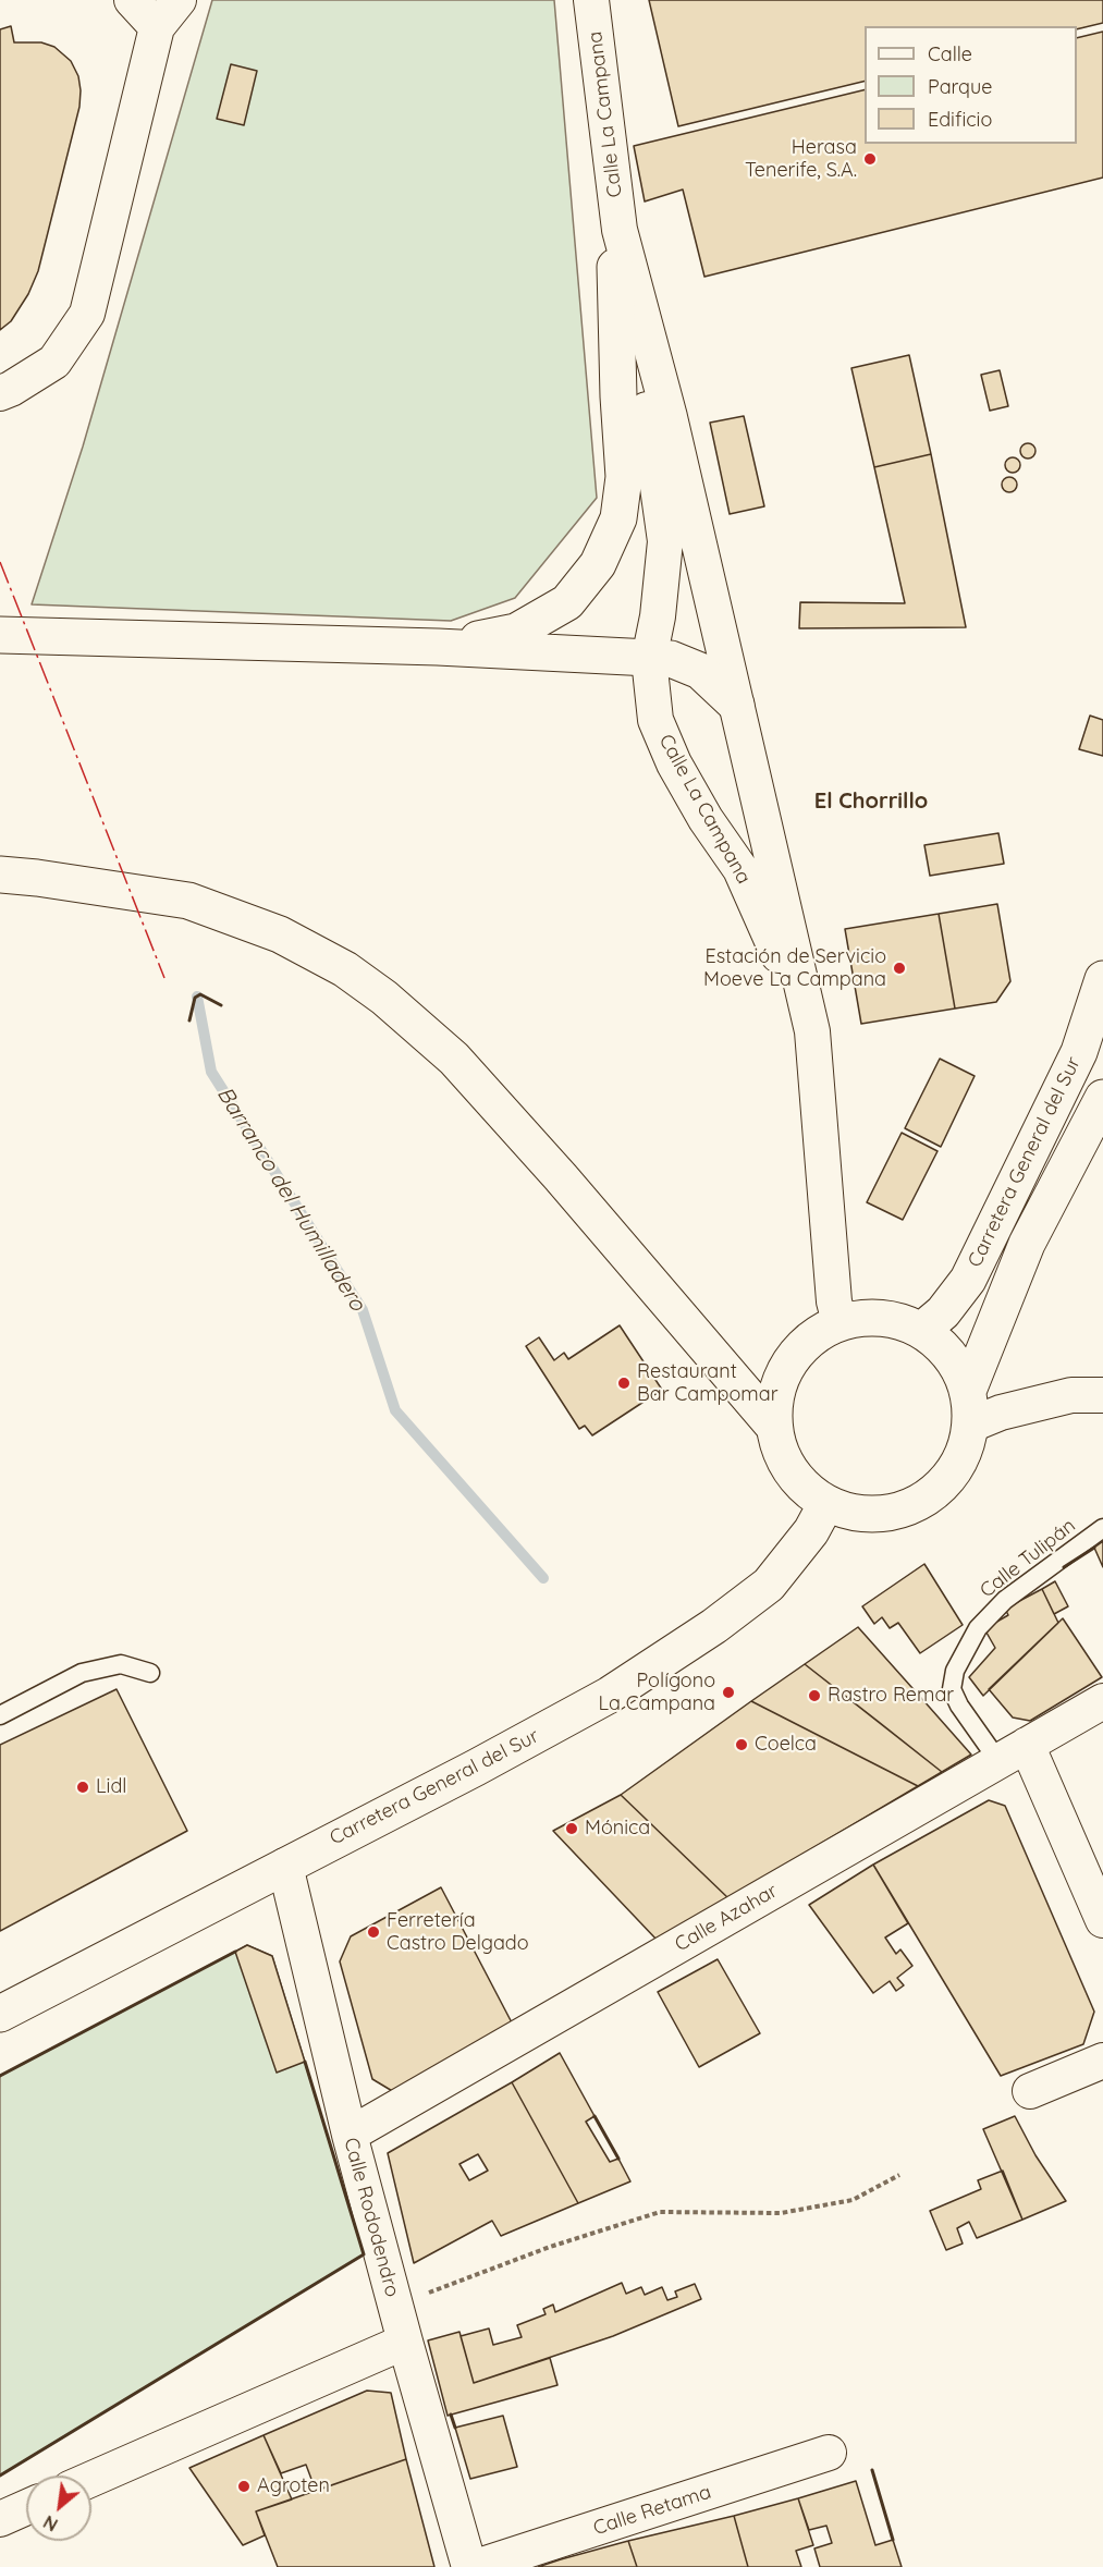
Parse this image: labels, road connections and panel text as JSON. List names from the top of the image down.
{
  "streets": {
    "main road": ["Carretera General del Sur"],
    "street": [
      "Calle La Campana",
      "Calle Azahar",
      "Calle Rododendro",
      "Calle Retama"
    ],
    "lane": ["Calle Tulipán"]
  },
  "crossings": [
    ["Calle La Campana", "Carretera General del Sur"],
    ["Carretera General del Sur", "Calle Rododendro"],
    ["Calle Tulipán", "Calle Azahar"],
    ["Calle Azahar", "Calle Rododendro"]
  ],
  "districts": ["El Chorrillo"],
  "water": ["Barranco del Humilladero"],
  "places": [
    "Herasa Tenerife, S.A.",
    "Estación de Servicio Moeve La Campana",
    "Restaurant Bar Campomar",
    "Polígono La Campana",
    "Rastro Remar",
    "Coelca",
    "Lidl",
    "Mónica",
    "Ferretería Castro Delgado",
    "Agroten"
  ],
  "legend": ["Calle", "Parque", "Edificio"],
  "north": "bottom left"
}
